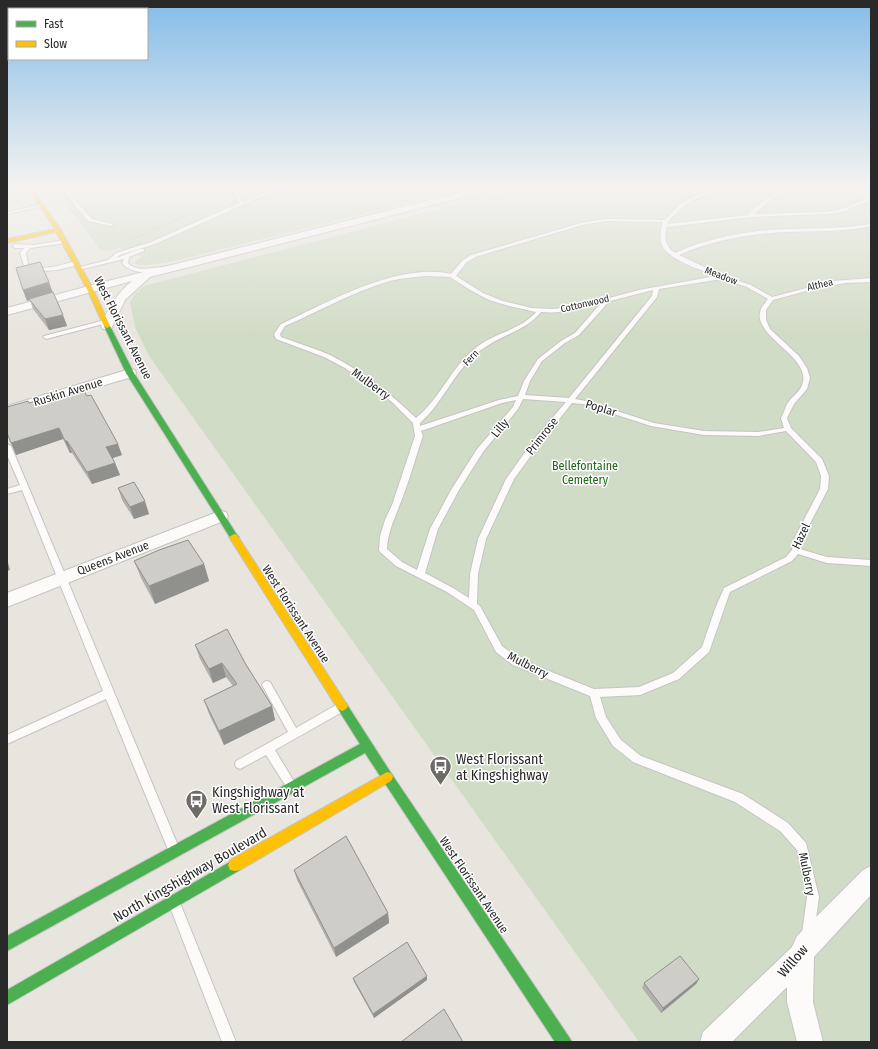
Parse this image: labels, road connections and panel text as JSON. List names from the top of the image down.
{
  "streets": {
    "main road": ["West Florissant Avenue", "North Kingshighway Boulevard"],
    "street": ["Ruskin Avenue", "Queens Avenue", "Willow"],
    "lane": [
      "Meadow",
      "Althea",
      "Cottonwood",
      "Fern",
      "Mulberry",
      "Poplar",
      "Lilly",
      "Primrose",
      "Hazel"
    ]
  },
  "crossings": [
    ["Meadow", "Althea"],
    ["Meadow", "Cottonwood"],
    ["Cottonwood", "Fern"],
    ["Cottonwood", "Mulberry"],
    ["Cottonwood", "Lilly"],
    ["Cottonwood", "Primrose"],
    ["West Florissant Avenue", "Ruskin Avenue"],
    ["West Florissant Avenue", "Queens Avenue"],
    ["West Florissant Avenue", "North Kingshighway Boulevard"],
    ["Fern", "Mulberry"],
    ["Fern", "Poplar"],
    ["Mulberry", "Poplar"],
    ["Mulberry", "Lilly"],
    ["Mulberry", "Primrose"],
    ["Mulberry", "Hazel"],
    ["Mulberry", "Willow"],
    ["Poplar", "Lilly"],
    ["Poplar", "Primrose"],
    ["Poplar", "Hazel"]
  ],
  "parks": ["Bellefontaine Cemetery"],
  "places": {
    "bus stop": ["West Florissant at Kingshighway", "Kingshighway at West Florissant"]
  },
  "legend": ["Fast", "Slow"]
}
